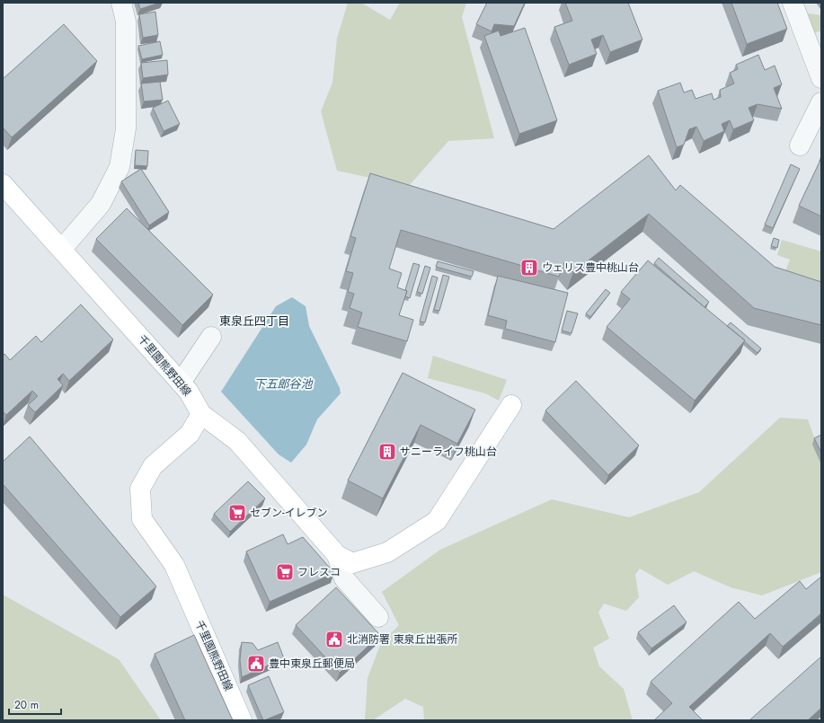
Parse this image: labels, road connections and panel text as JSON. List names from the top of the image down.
{
  "streets": {
    "street": ["千里園熊野田線"]
  },
  "districts": ["東泉丘四丁目"],
  "water": ["下五郎谷池"],
  "places": {
    "building": ["ウェリス豊中桃山台", "サニーライフ桃山台"],
    "supermarket": ["セブン-イレブン", "フレスコ"],
    "public building": ["北消防署 東泉丘出張所", "豊中東泉丘郵便局"]
  },
  "scale_bar": "20 m"
}
